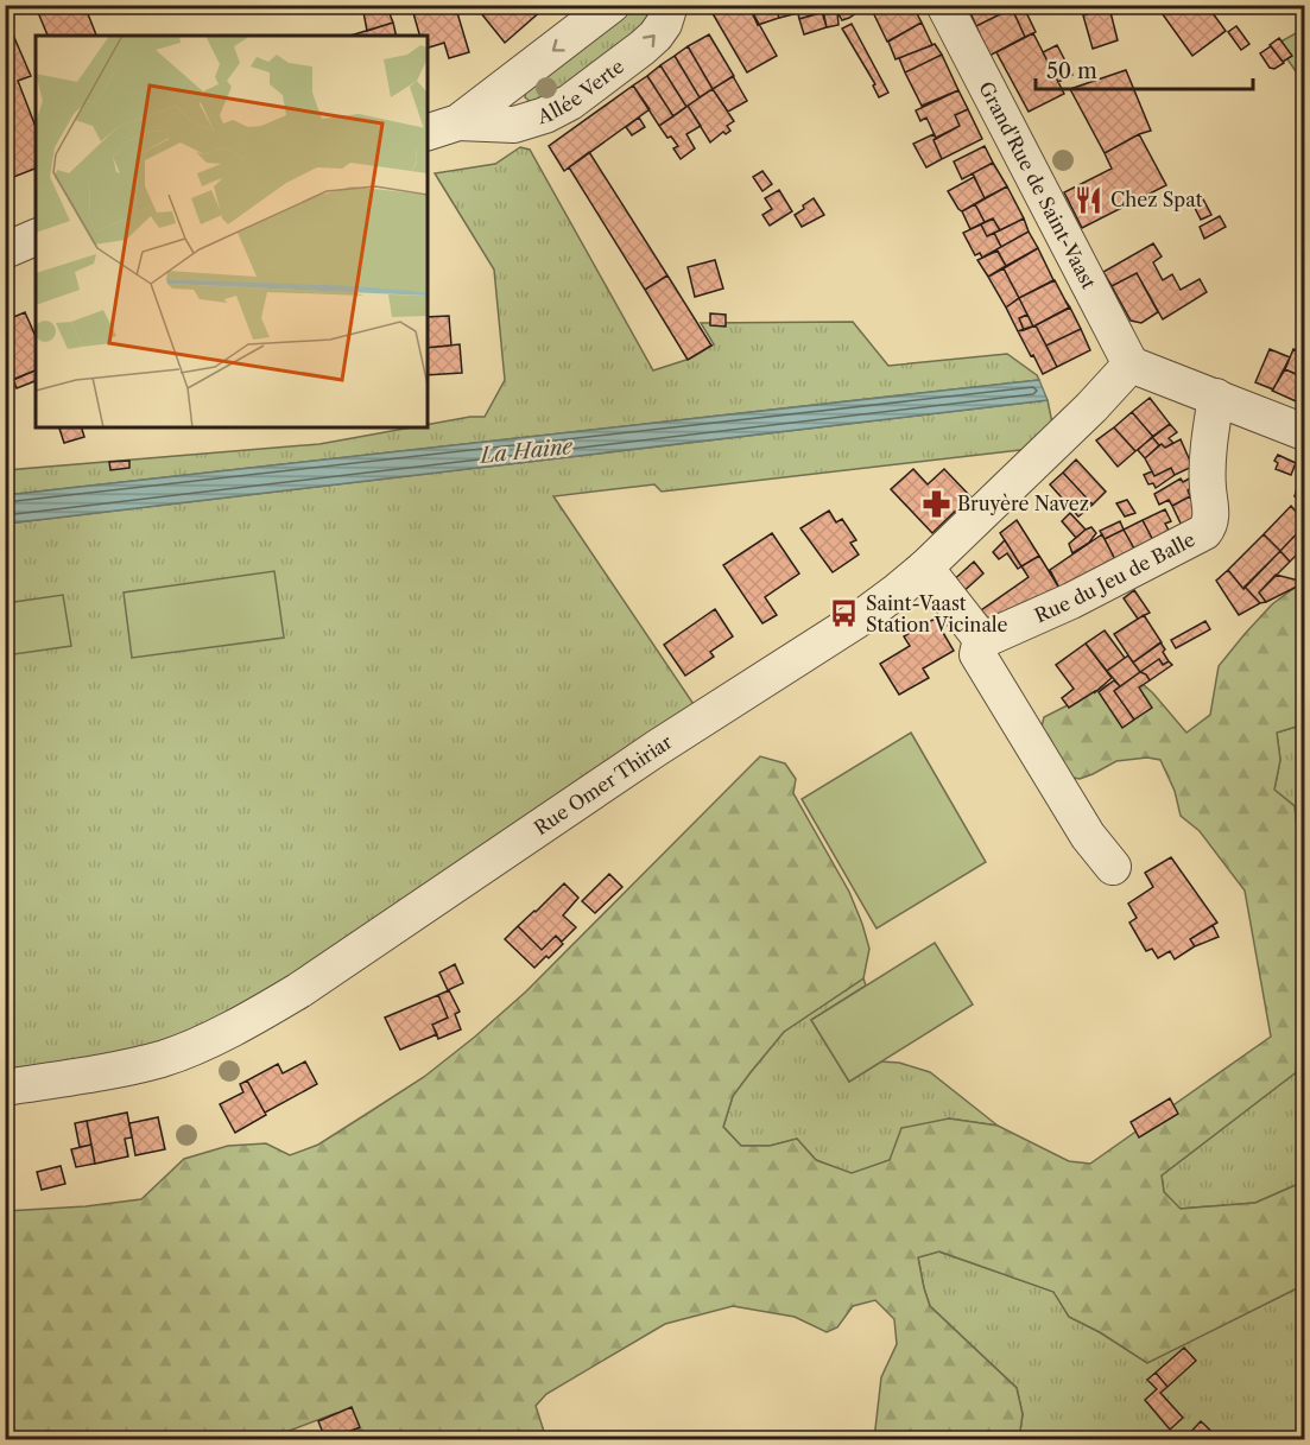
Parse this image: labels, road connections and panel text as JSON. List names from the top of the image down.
{
  "streets": {
    "street": [
      "Allée Verte",
      "Grand'Rue de Saint-Vaast",
      "Rue du Jeu de Balle",
      "Rue Omer Thiriar"
    ]
  },
  "crossings": [
    ["Grand'Rue de Saint-Vaast", "Rue Omer Thiriar"]
  ],
  "water": ["La Haine"],
  "places": {
    "restaurant": ["Chez Spat"],
    "pharmacy": ["Bruyère Navez"],
    "bus stop": ["Saint-Vaast Station Vicinale"]
  },
  "scale_bar": "50 m"
}
